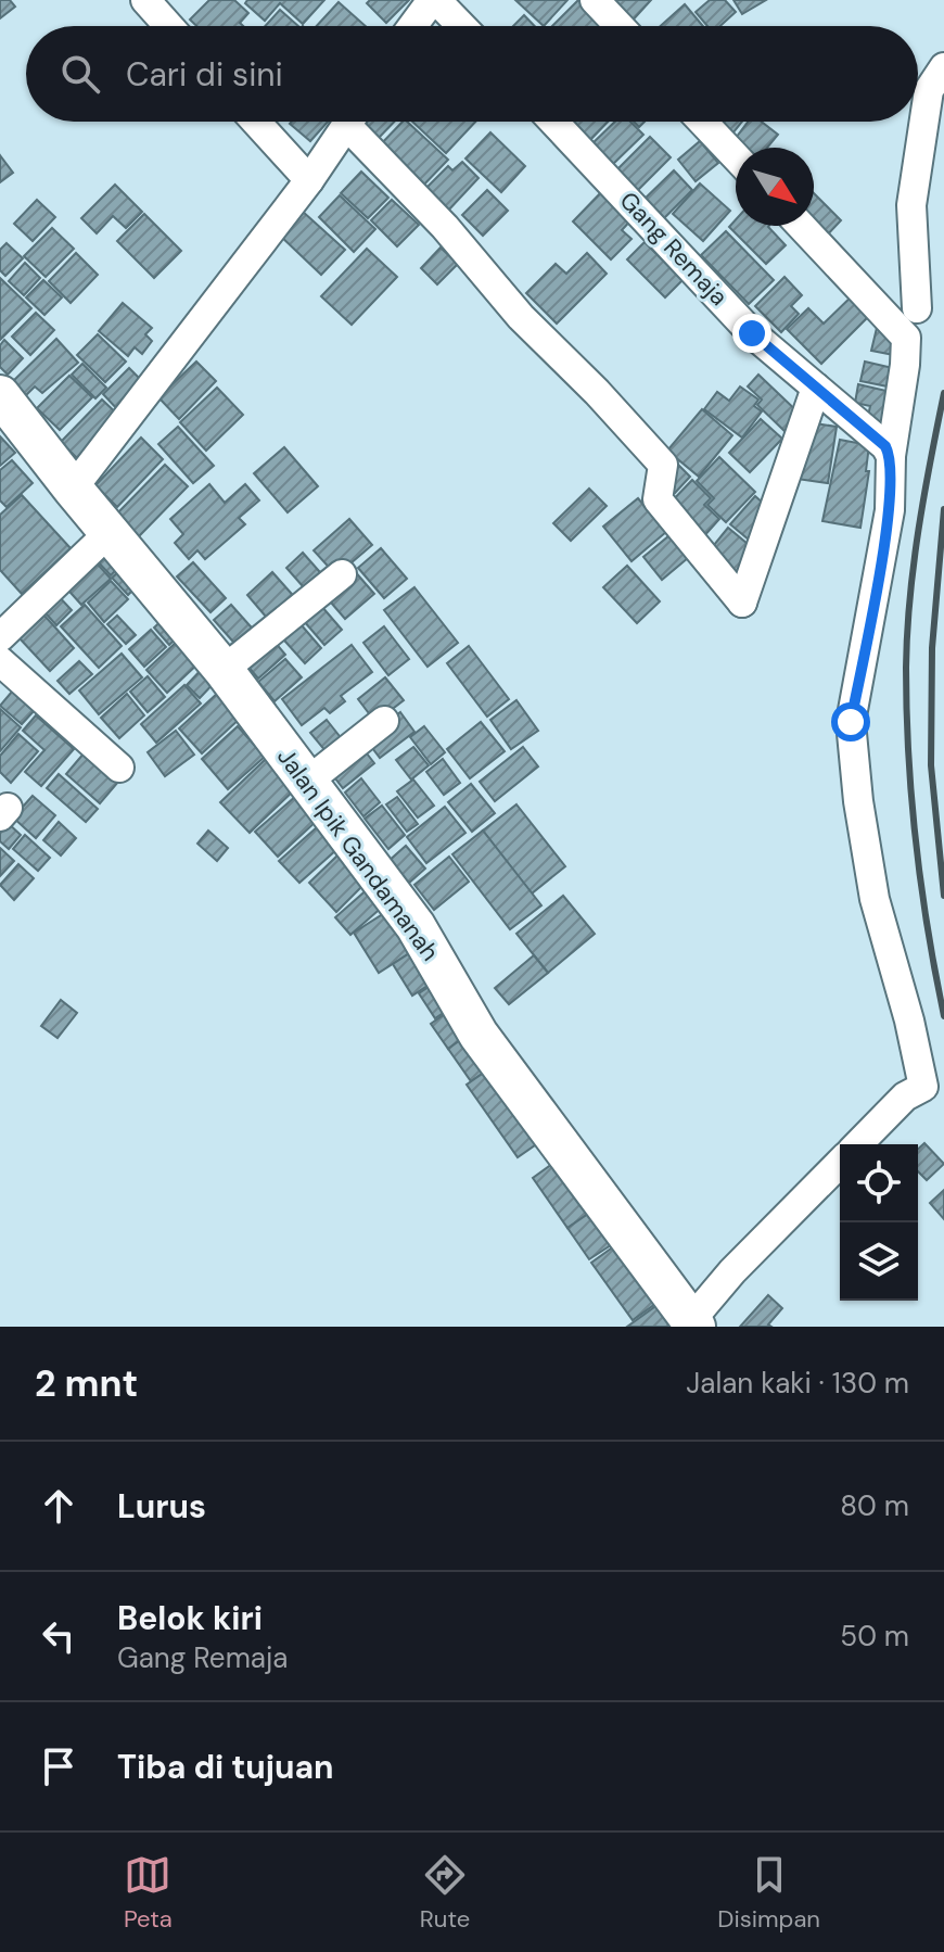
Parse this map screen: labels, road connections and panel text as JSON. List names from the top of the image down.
{
  "streets": {
    "street": ["Gang Remaja", "Jalan Ipik Gandamanah"]
  },
  "north": "bottom right",
  "page": {
    "search": "Cari di sini",
    "heading": ["2 mnt", "Jalan kaki · 130 m"],
    "list": [
      ["Lurus", "80 m"],
      ["Belok kiri", "Gang Remaja", "50 m"],
      "Tiba di tujuan"
    ],
    "nav": ["Peta", "Rute", "Disimpan"]
  }
}
